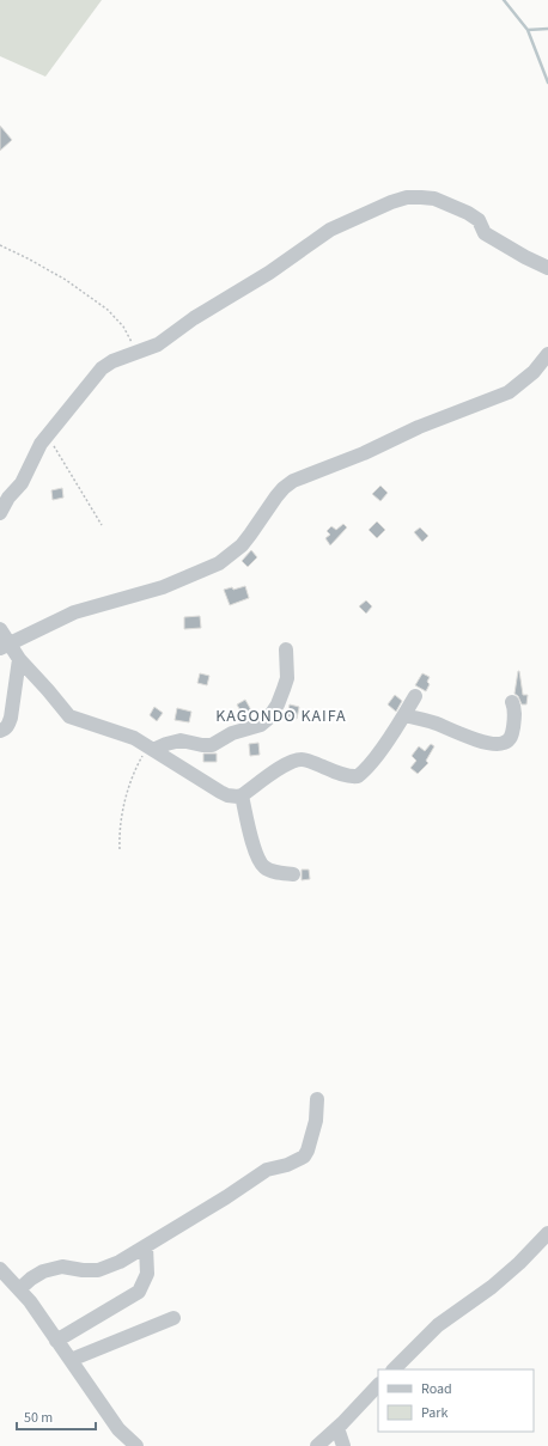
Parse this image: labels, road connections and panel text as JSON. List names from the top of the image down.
{
  "districts": ["KAGONDO KAIFA"],
  "legend": ["Road", "Park"],
  "scale_bar": "50 m"
}
